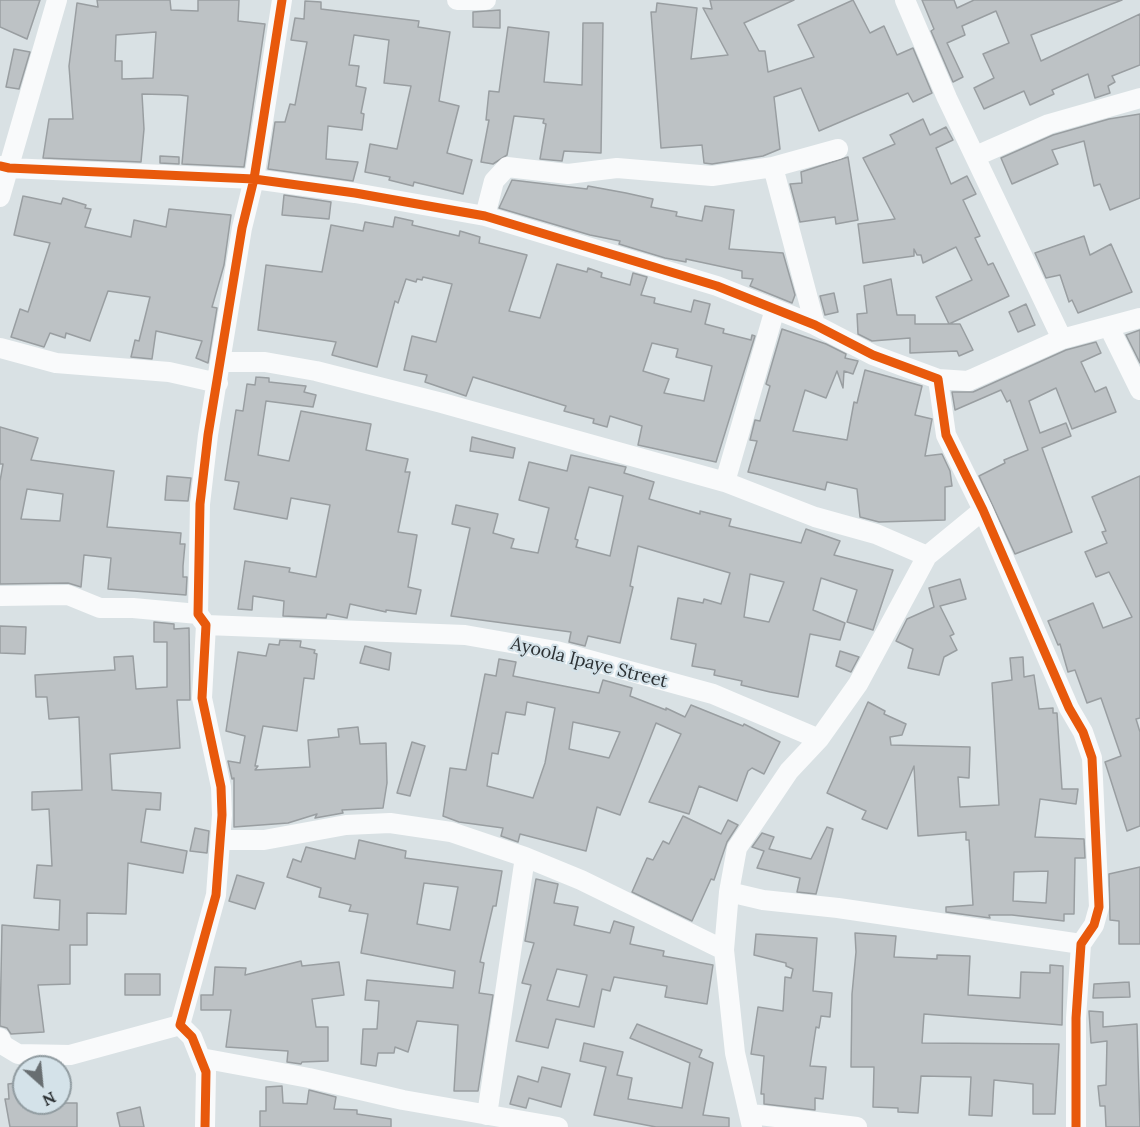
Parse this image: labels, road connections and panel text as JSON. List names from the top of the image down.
{
  "streets": {
    "street": ["Ayoola Ipaye Street"]
  },
  "north": "bottom right"
}
